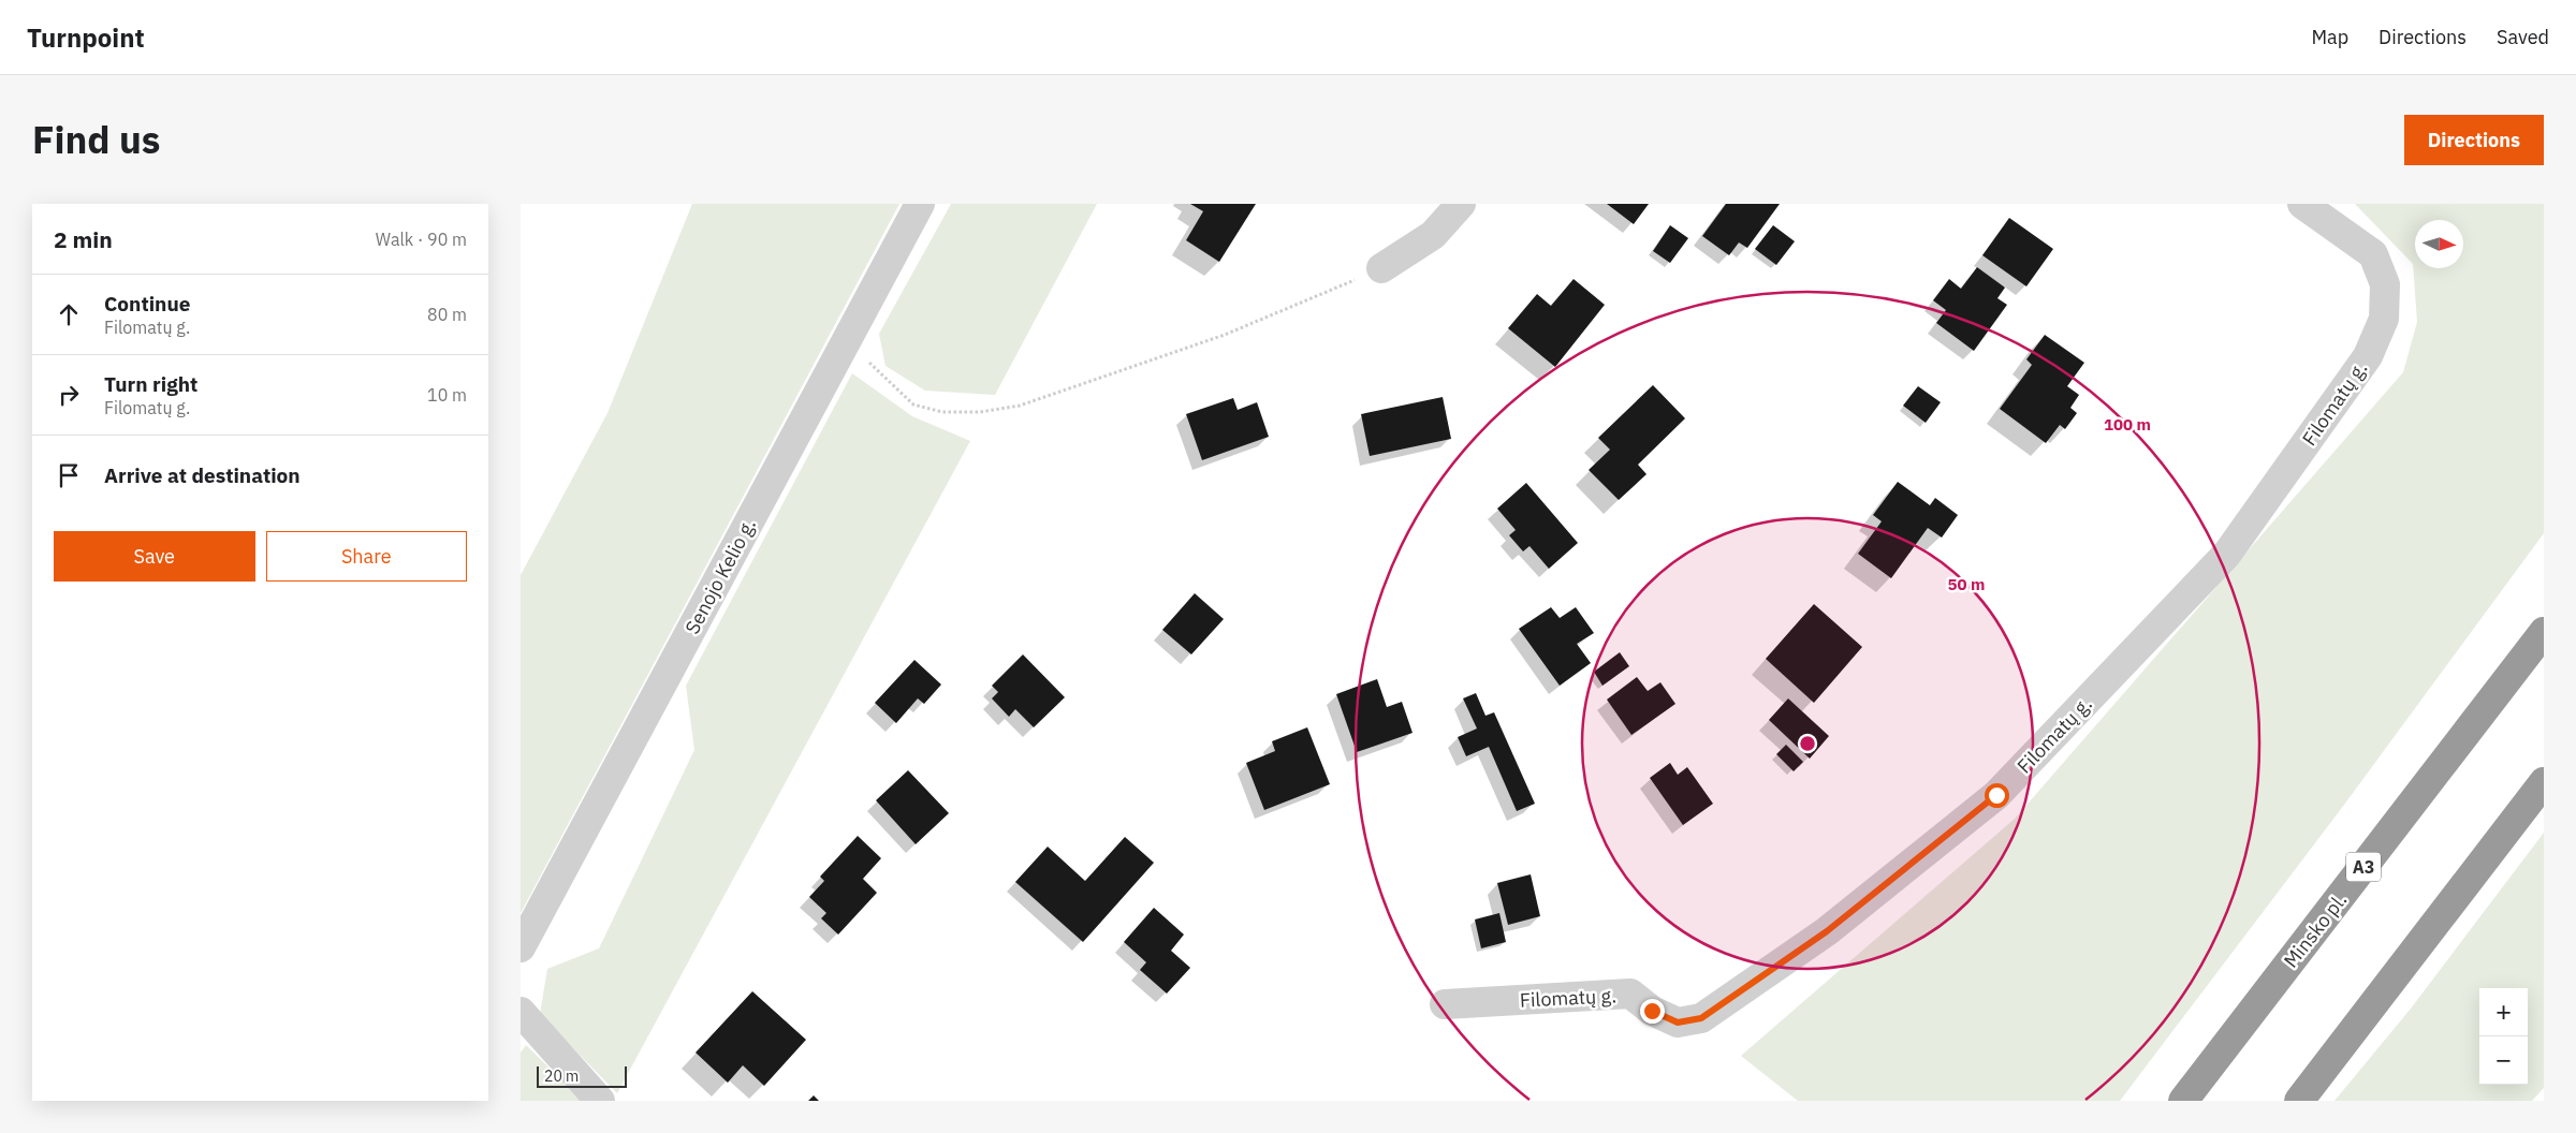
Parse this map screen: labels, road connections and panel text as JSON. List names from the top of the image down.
{
  "streets": {
    "highway": ["A3", "Minsko pl."],
    "street": ["Filomatų g.", "Senojo Kelio g."]
  },
  "scale_bar": "20 m",
  "north": "right",
  "page": {
    "header": "Turnpoint",
    "nav": ["Map", "Directions", "Saved"],
    "title": "Find us",
    "buttons": [
      "Directions",
      ["Save", "Share"]
    ],
    "heading": ["2 min", "Walk · 90 m"],
    "list": [
      ["Continue", "Filomatų g.", "80 m"],
      ["Turn right", "Filomatų g.", "10 m"],
      "Arrive at destination"
    ],
    "map_buttons": ["+", "−"],
    "scale": "20 m"
  },
  "rings": ["100 m", "50 m"]
}
